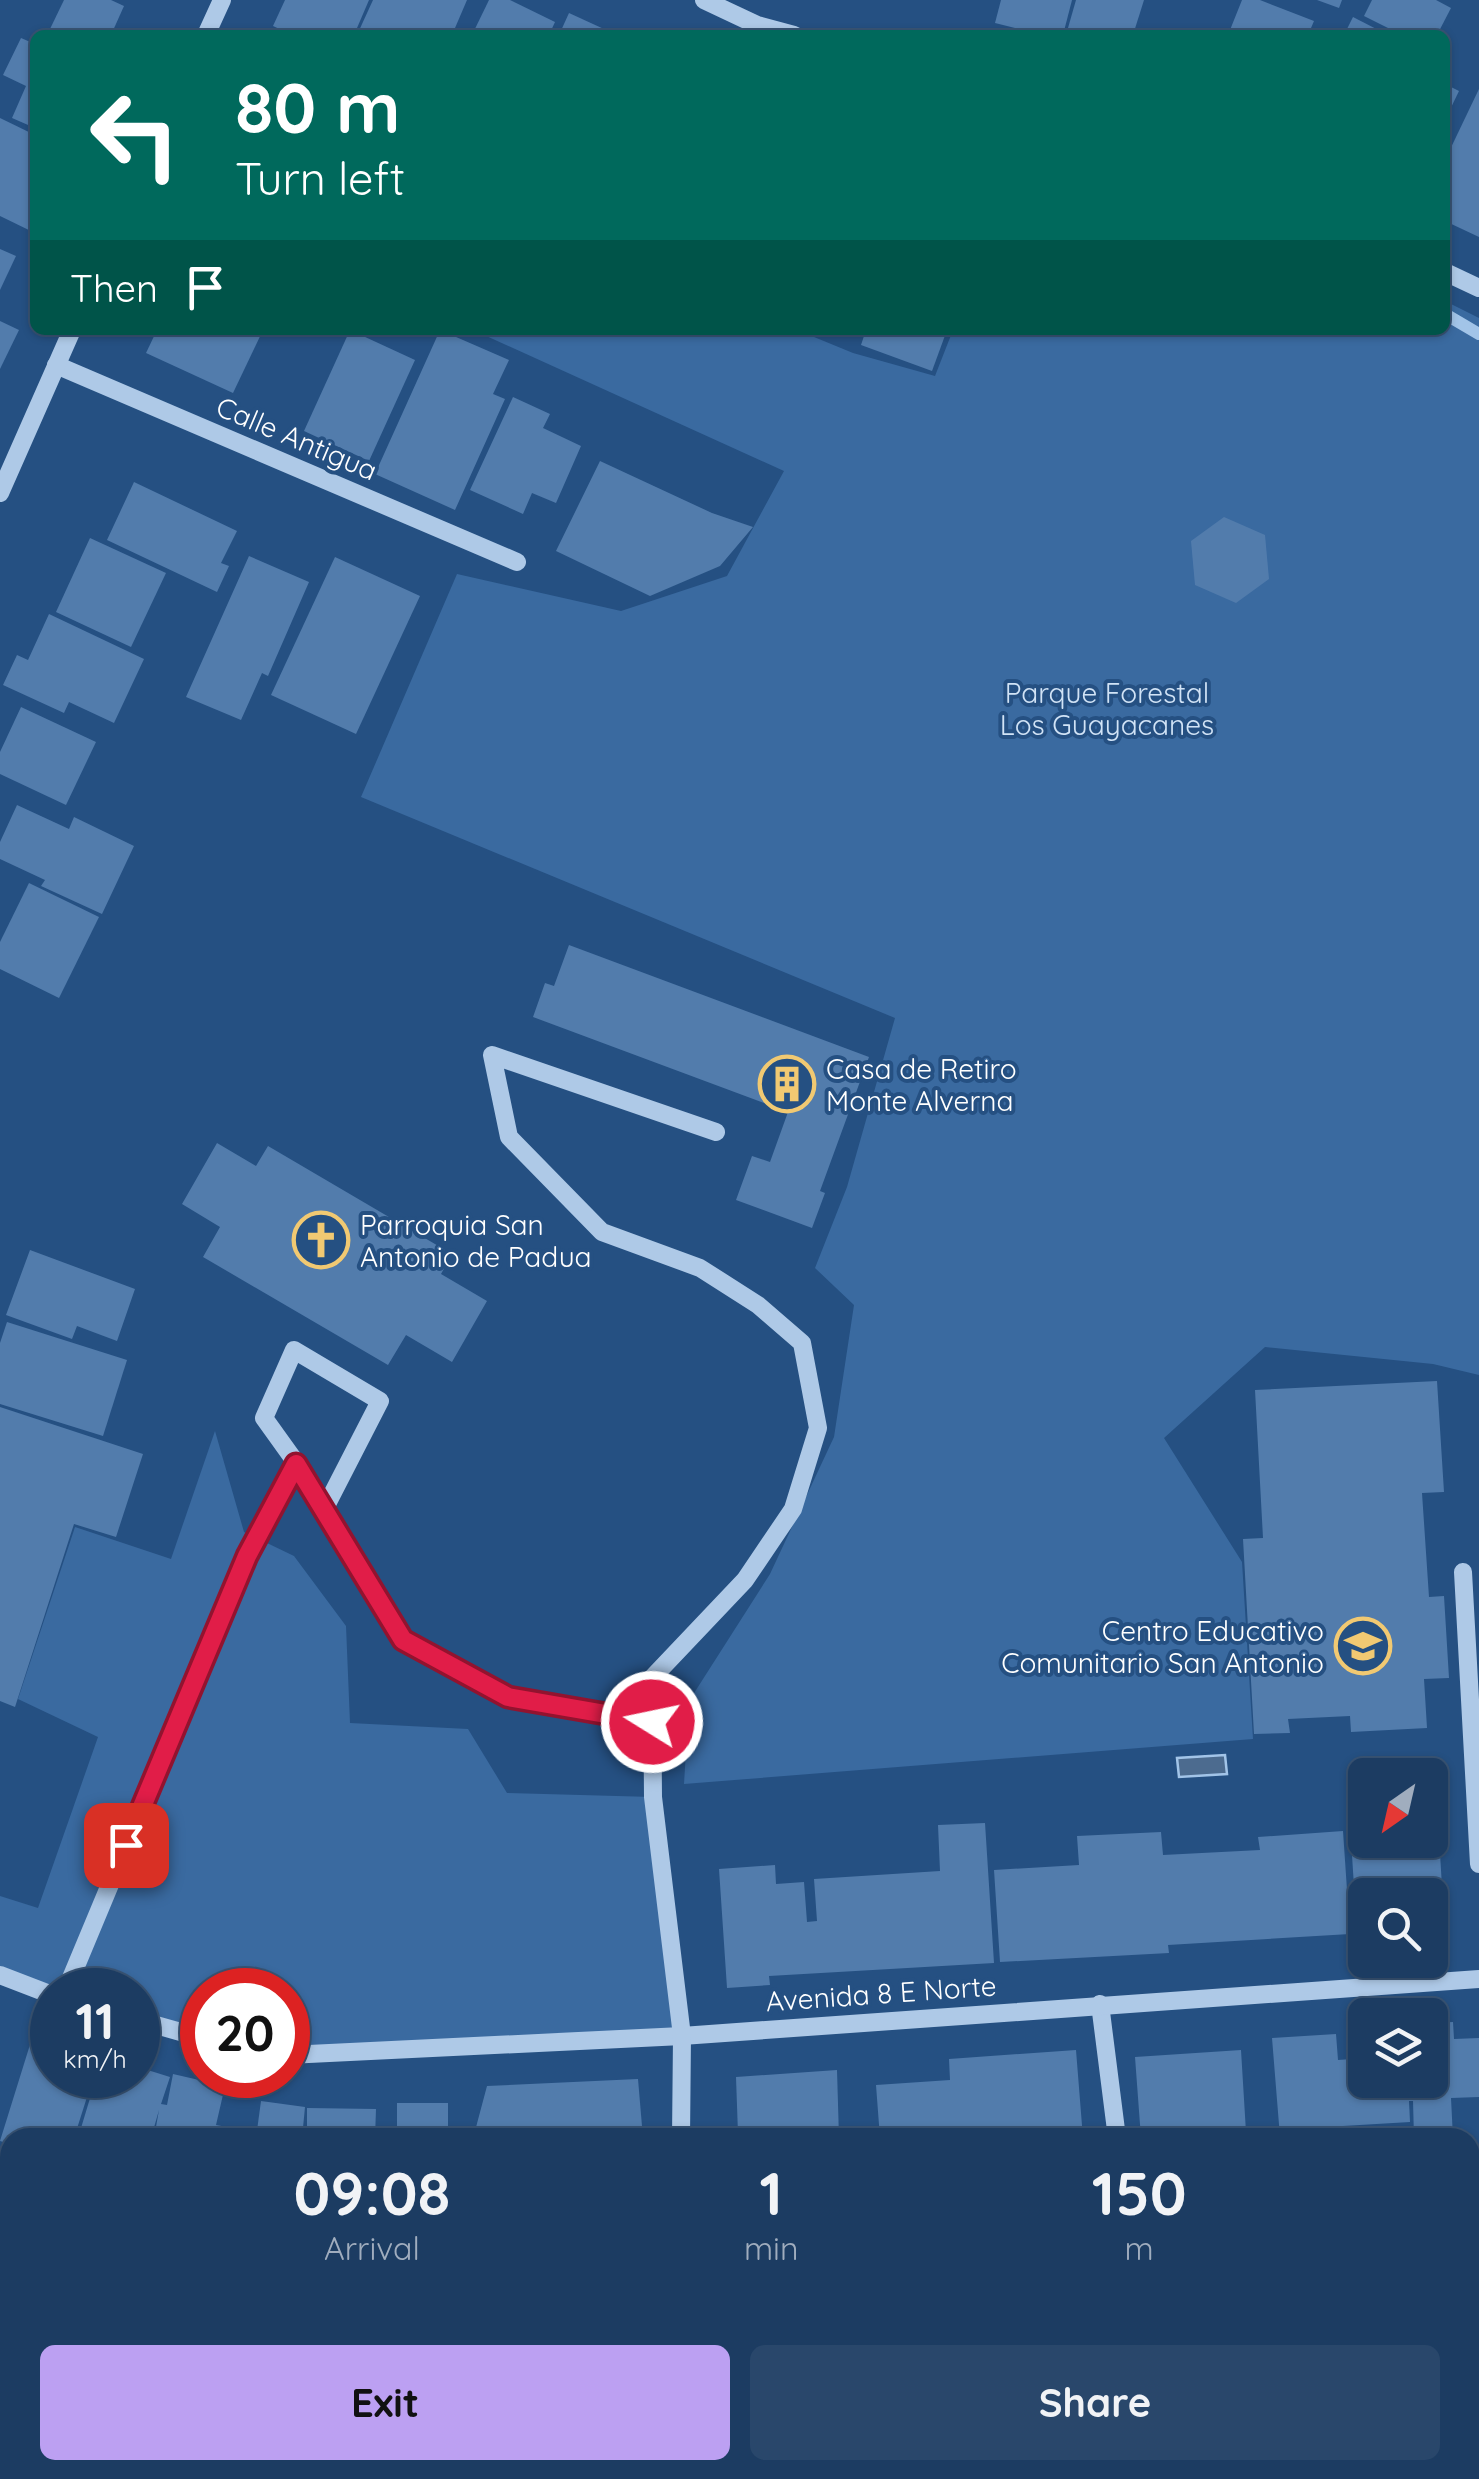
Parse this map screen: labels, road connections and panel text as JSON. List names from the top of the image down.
{
  "streets": {
    "street": ["Calle Antigua", "Avenida 8 E Norte"]
  },
  "parks": ["Parque Forestal Los Guayacanes"],
  "places": {
    "building": ["Casa de Retiro Monte Alverna"],
    "church": ["Parroquia San Antonio de Padua"],
    "school or university": ["Centro Educativo Comunitario San Antonio"]
  },
  "north": "bottom left",
  "page": {
    "turn": ["80 m", "Turn left"],
    "then": "Then",
    "speed": "11 km/h",
    "limit": "20",
    "eta": [
      "09:08",
      "Arrival",
      "1",
      "min",
      "150",
      "m"
    ],
    "buttons": ["Exit", "Share"]
  }
}
